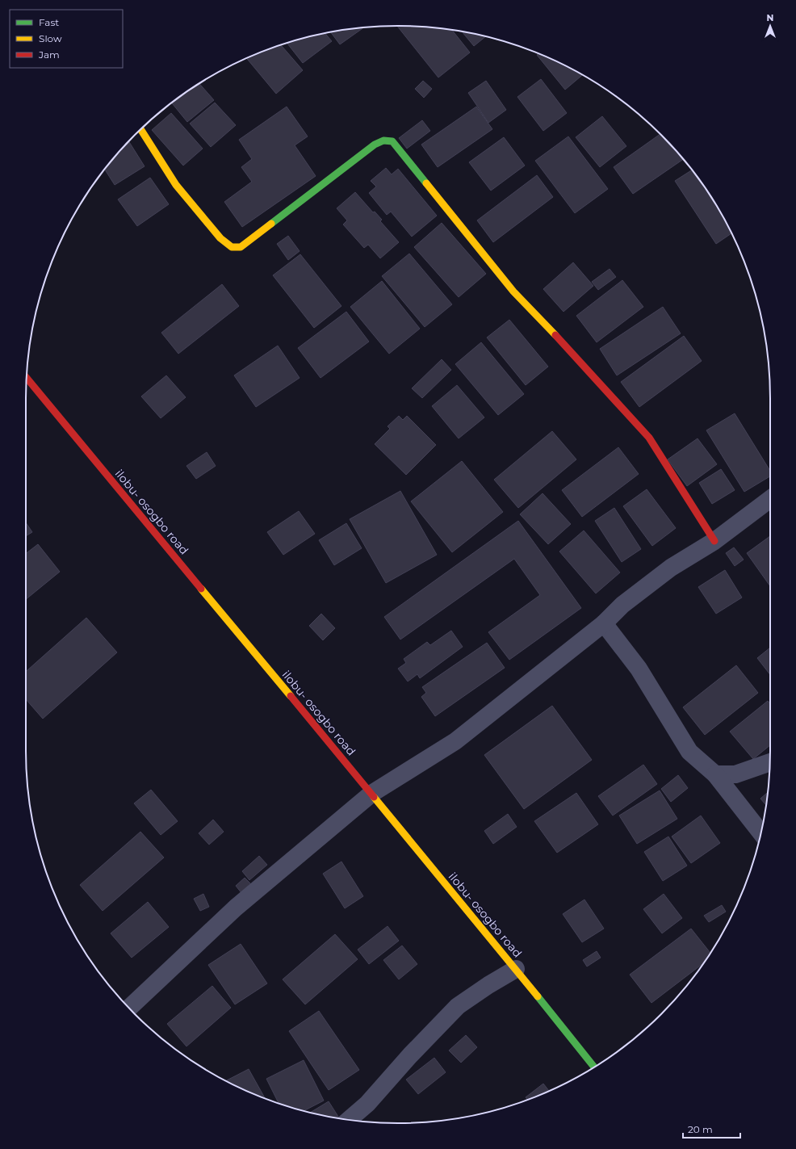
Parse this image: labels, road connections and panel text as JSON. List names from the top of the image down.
{
  "streets": {
    "main road": ["ilobu- osogbo road"]
  },
  "legend": ["Fast", "Slow", "Jam"],
  "scale_bar": "20 m",
  "north": "top"
}
